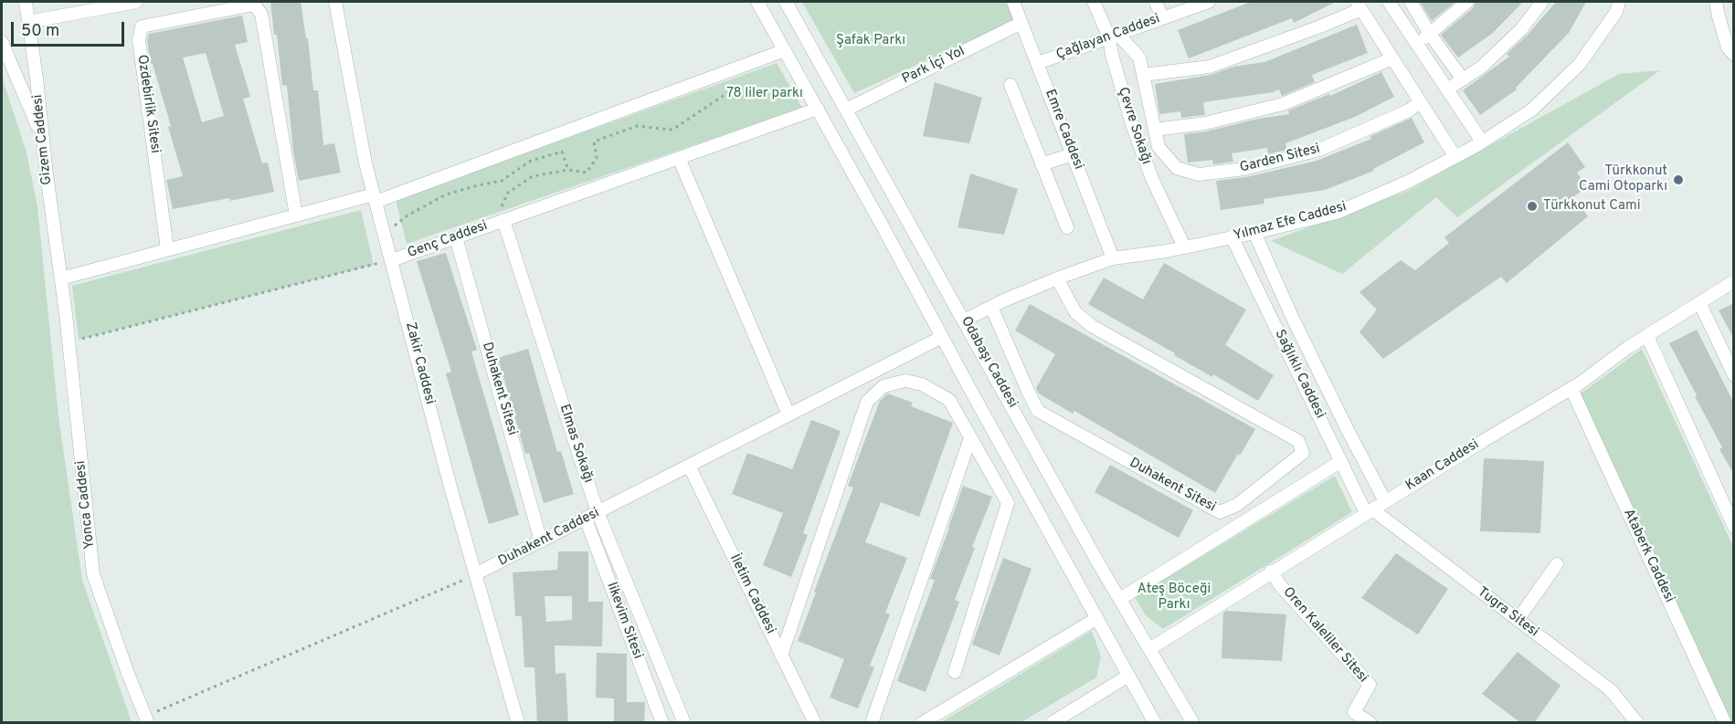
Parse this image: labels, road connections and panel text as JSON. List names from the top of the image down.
{
  "streets": {
    "street": [
      "Çağlayan Caddesi",
      "Park İçi Yol",
      "Ozdebirlik Sitesi",
      "Çevre Sokağı",
      "Emre Caddesi",
      "Gizem Caddesi",
      "Garden Sitesi",
      "Yılmaz Efe Caddesi",
      "Genç Caddesi",
      "Odabaşı Caddesi",
      "Zakir Caddesi",
      "Sağlıklı Caddesi",
      "Duhakent Sitesi",
      "Elmas Sokağı",
      "Kaan Caddesi",
      "Yonca Caddesi",
      "Duhakent Caddesi",
      "Ataberk Caddesi",
      "İletim Caddesi",
      "Tugra Sitesi",
      "likevim Sitesi",
      "Oren Kaleliler Sitesi"
    ]
  },
  "crossings": [
    ["Çağlayan Caddesi", "Çevre Sokağı"],
    ["Çağlayan Caddesi", "Emre Caddesi"],
    ["Çağlayan Caddesi", "Garden Sitesi"],
    ["Park İçi Yol", "Emre Caddesi"],
    ["Park İçi Yol", "Odabaşı Caddesi"],
    ["Çevre Sokağı", "Garden Sitesi"],
    ["Çevre Sokağı", "Yılmaz Efe Caddesi"],
    ["Emre Caddesi", "Yılmaz Efe Caddesi"],
    ["Gizem Caddesi", "Yonca Caddesi"],
    ["Yılmaz Efe Caddesi", "Odabaşı Caddesi"],
    ["Yılmaz Efe Caddesi", "Sağlıklı Caddesi"],
    ["Yılmaz Efe Caddesi", "Duhakent Sitesi"],
    ["Genç Caddesi", "Odabaşı Caddesi"],
    ["Genç Caddesi", "Zakir Caddesi"],
    ["Genç Caddesi", "Duhakent Sitesi"],
    ["Genç Caddesi", "Elmas Sokağı"],
    ["Genç Caddesi", "Yonca Caddesi"],
    ["Odabaşı Caddesi", "Kaan Caddesi"],
    ["Odabaşı Caddesi", "Duhakent Caddesi"],
    ["Zakir Caddesi", "Duhakent Caddesi"],
    ["Sağlıklı Caddesi", "Kaan Caddesi"],
    ["Sağlıklı Caddesi", "Tugra Sitesi"],
    ["Duhakent Sitesi", "Duhakent Caddesi"],
    ["Elmas Sokağı", "Duhakent Caddesi"],
    ["Kaan Caddesi", "Ataberk Caddesi"],
    ["Kaan Caddesi", "Tugra Sitesi"],
    ["Kaan Caddesi", "Oren Kaleliler Sitesi"],
    ["Duhakent Caddesi", "İletim Caddesi"],
    ["Duhakent Caddesi", "likevim Sitesi"]
  ],
  "parks": ["Şafak Parkı", "78 liler parkı", "Ateş Böceği Parkı"],
  "places": ["Türkkonut Cami Otoparkı", "Türkkonut Cami"],
  "scale_bar": "50 m"
}
